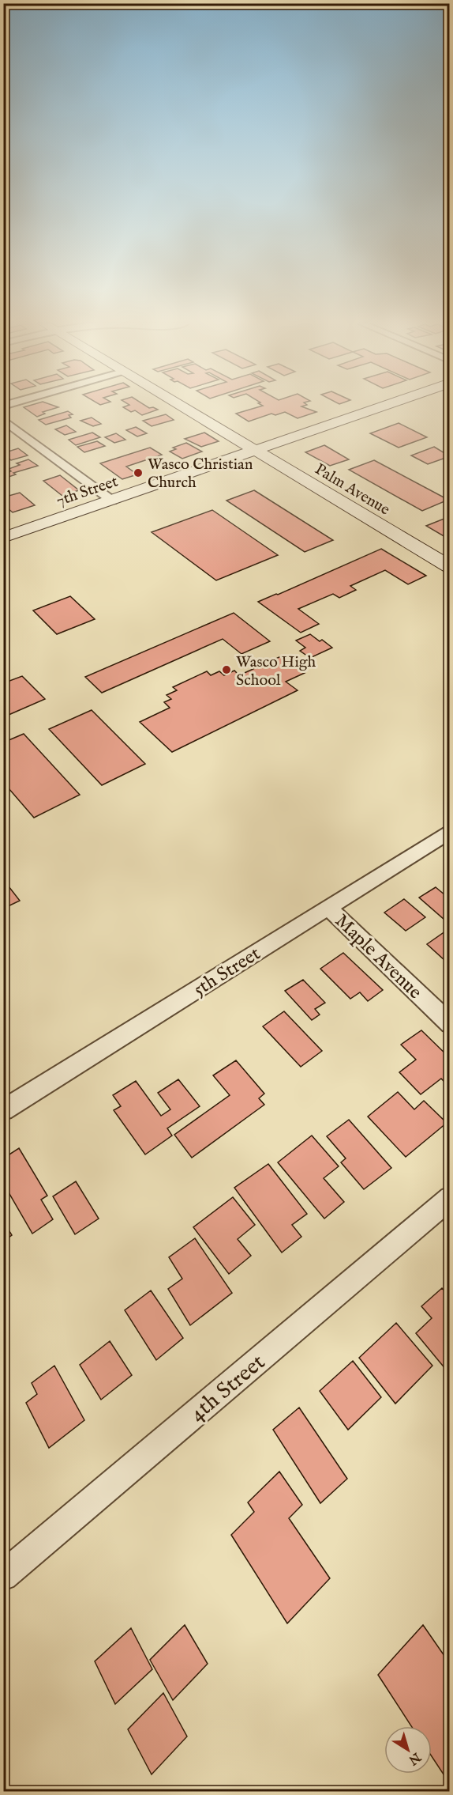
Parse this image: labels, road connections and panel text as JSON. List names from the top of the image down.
{
  "streets": {
    "main road": ["Palm Avenue", "7th Street"],
    "street": ["Maple Avenue", "5th Street", "4th Street"]
  },
  "crossings": [
    ["Palm Avenue", "7th Street"],
    ["Maple Avenue", "5th Street"]
  ],
  "places": ["Wasco Christian Church", "Wasco High School"],
  "north": "bottom right"
}
